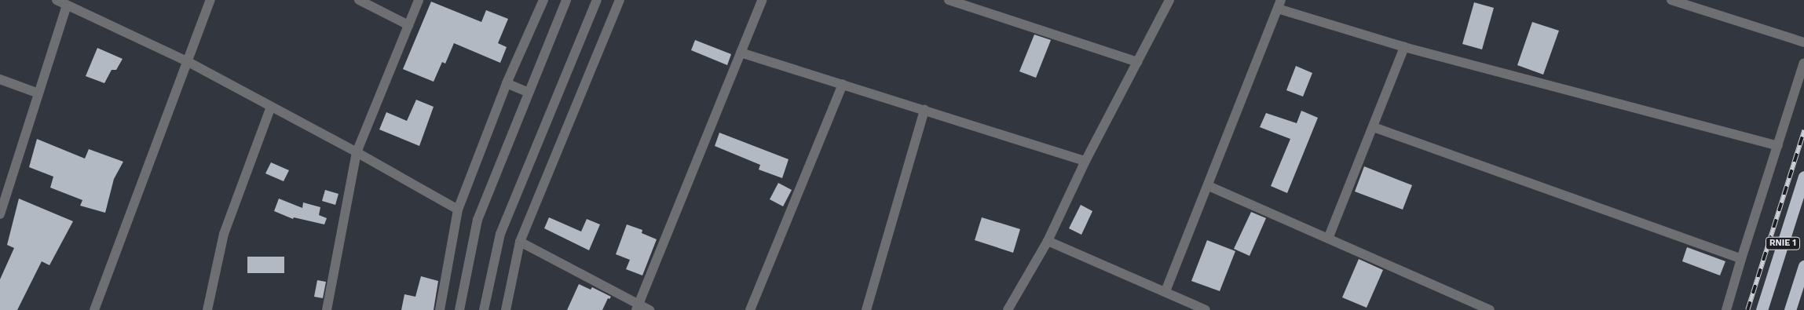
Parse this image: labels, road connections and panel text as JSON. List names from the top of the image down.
{
  "streets": {
    "highway": ["RNIE 1"]
  }
}
